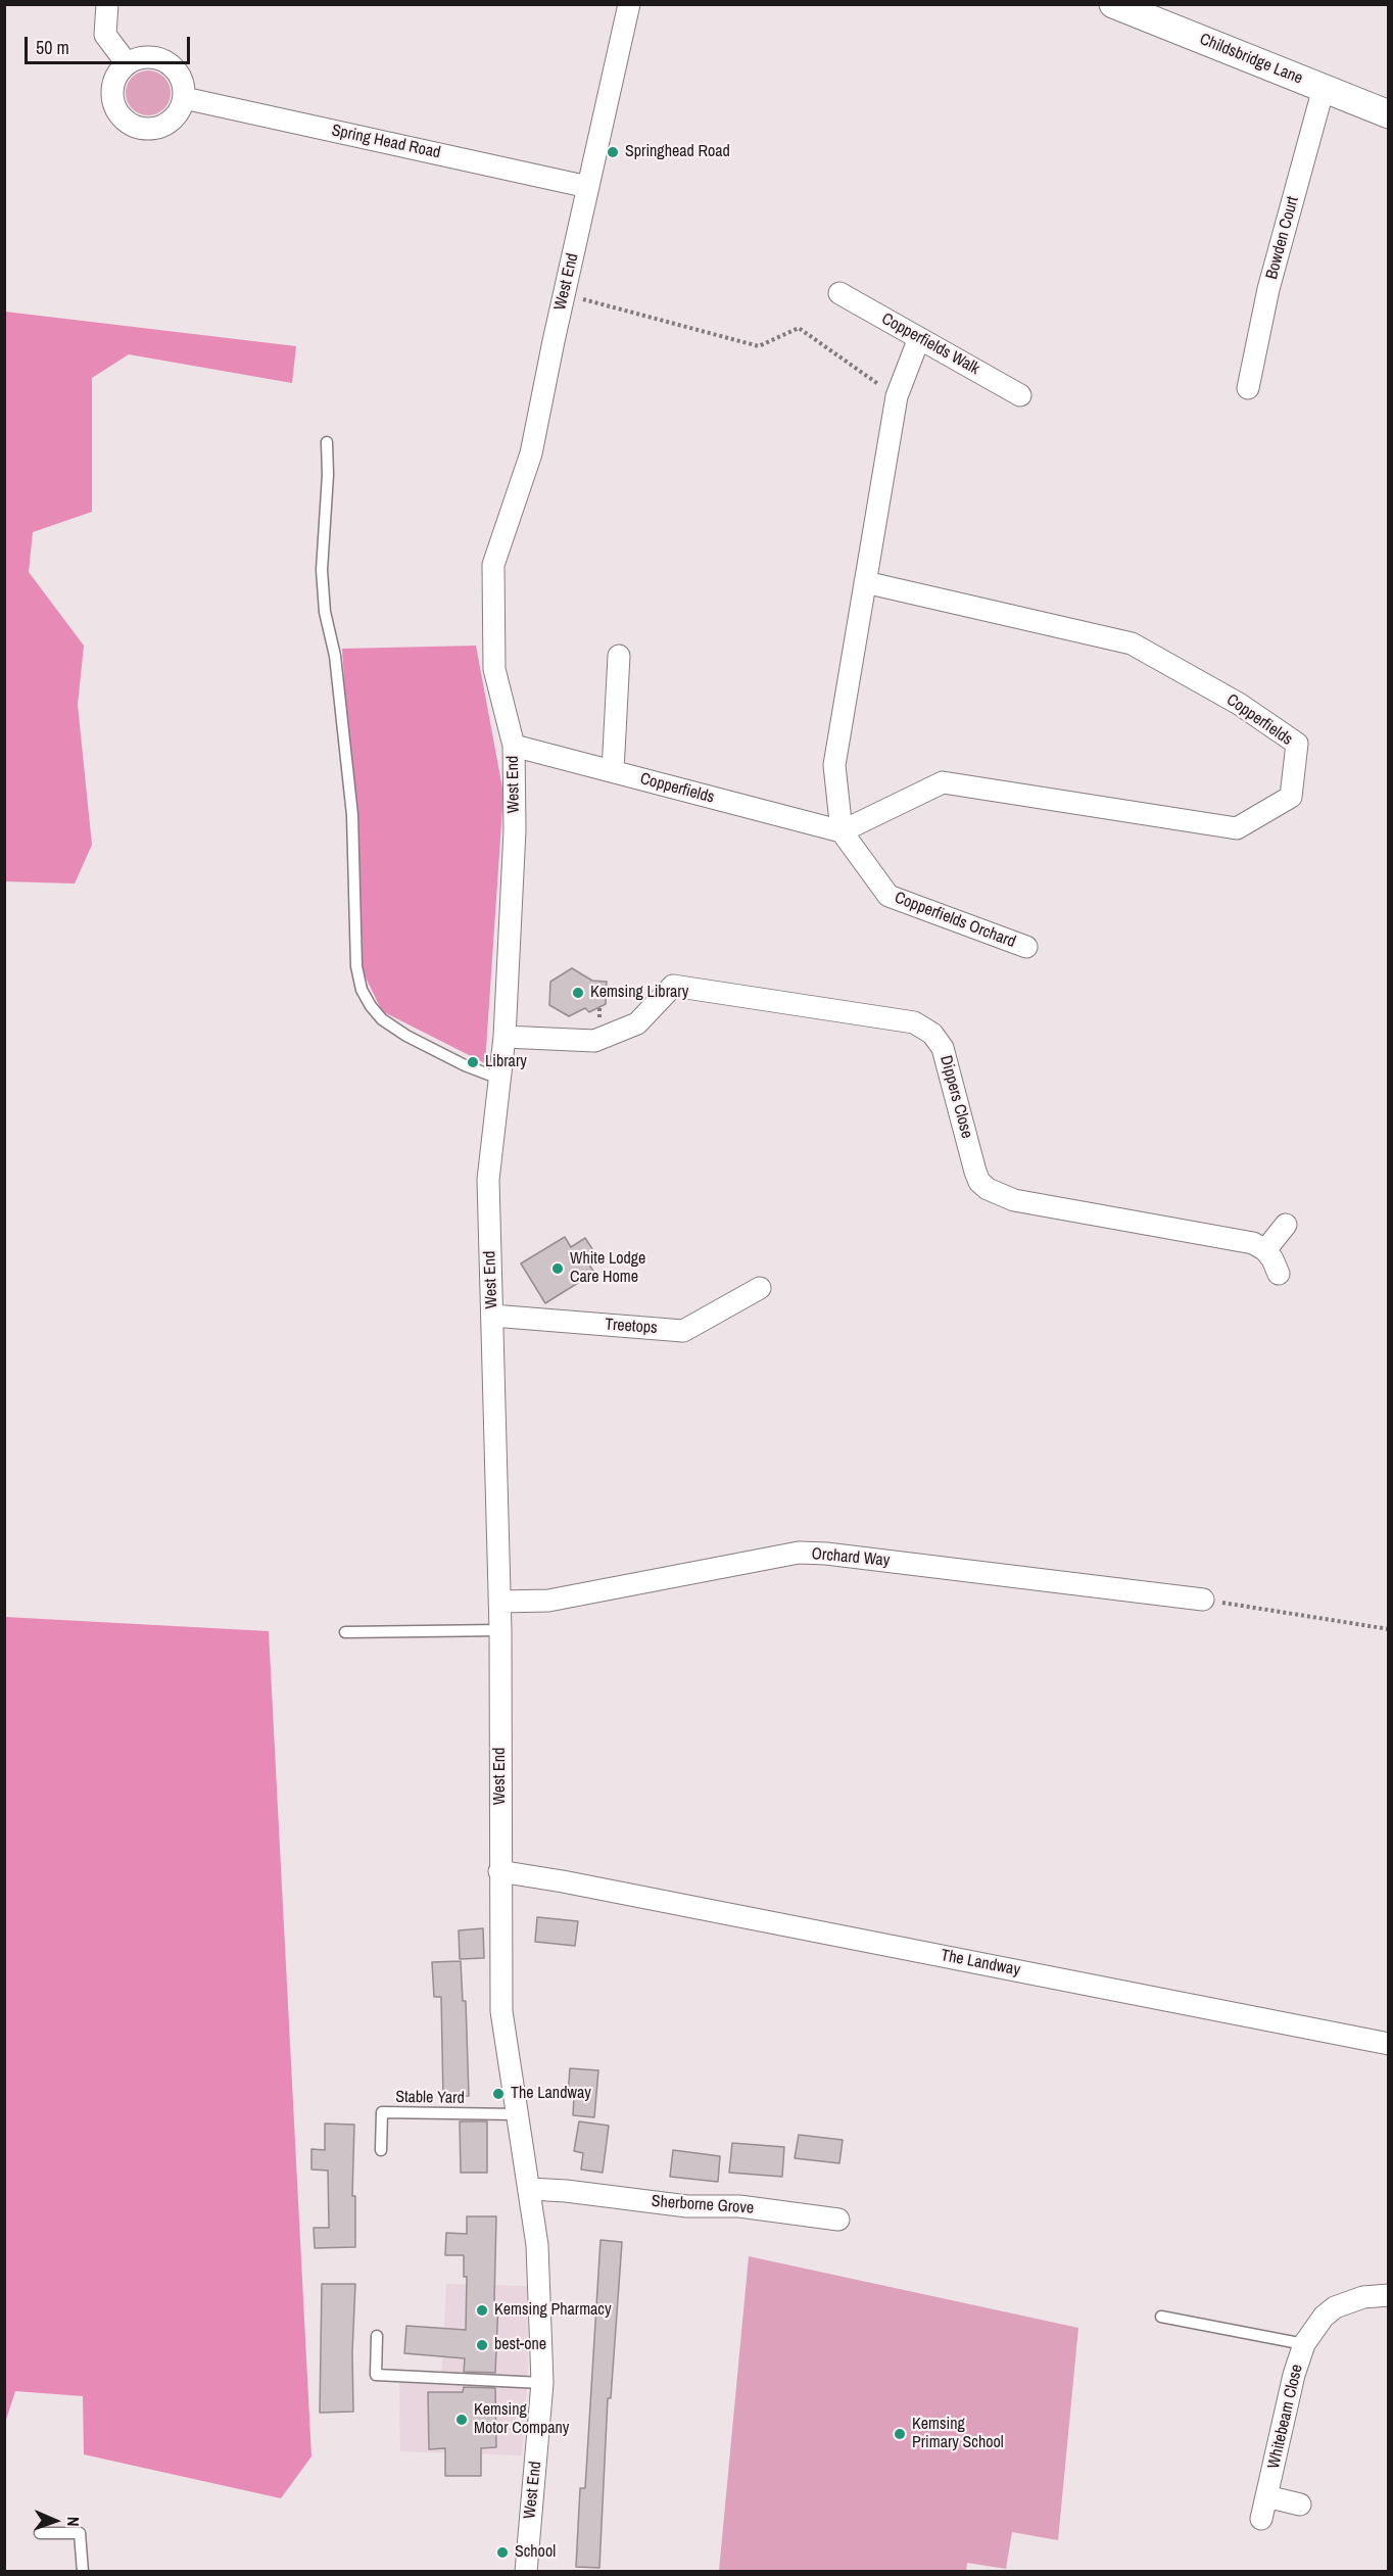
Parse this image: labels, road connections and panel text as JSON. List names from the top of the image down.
{
  "streets": {
    "street": [
      "Childsbridge Lane",
      "Spring Head Road",
      "Bowden Court",
      "West End",
      "Copperfields Walk",
      "Copperfields",
      "Copperfields Orchard",
      "Dippers Close",
      "Treetops",
      "Orchard Way",
      "The Landway",
      "Sherborne Grove",
      "Whitebeam Close"
    ],
    "lane": ["Stable Yard"]
  },
  "crossings": [
    ["Childsbridge Lane", "Bowden Court"],
    ["Spring Head Road", "West End"],
    ["West End", "Copperfields"],
    ["West End", "Dippers Close"],
    ["West End", "Treetops"],
    ["West End", "Orchard Way"],
    ["West End", "The Landway"],
    ["West End", "Stable Yard"],
    ["West End", "Sherborne Grove"],
    ["Copperfields", "Copperfields Orchard"]
  ],
  "places": [
    "Springhead Road",
    "Kemsing Library",
    "Library",
    "White Lodge Care Home",
    "The Landway",
    "Kemsing Pharmacy",
    "best-one",
    "Kemsing Motor Company",
    "Kemsing Primary School",
    "School"
  ],
  "scale_bar": "50 m",
  "north": "right"
}
